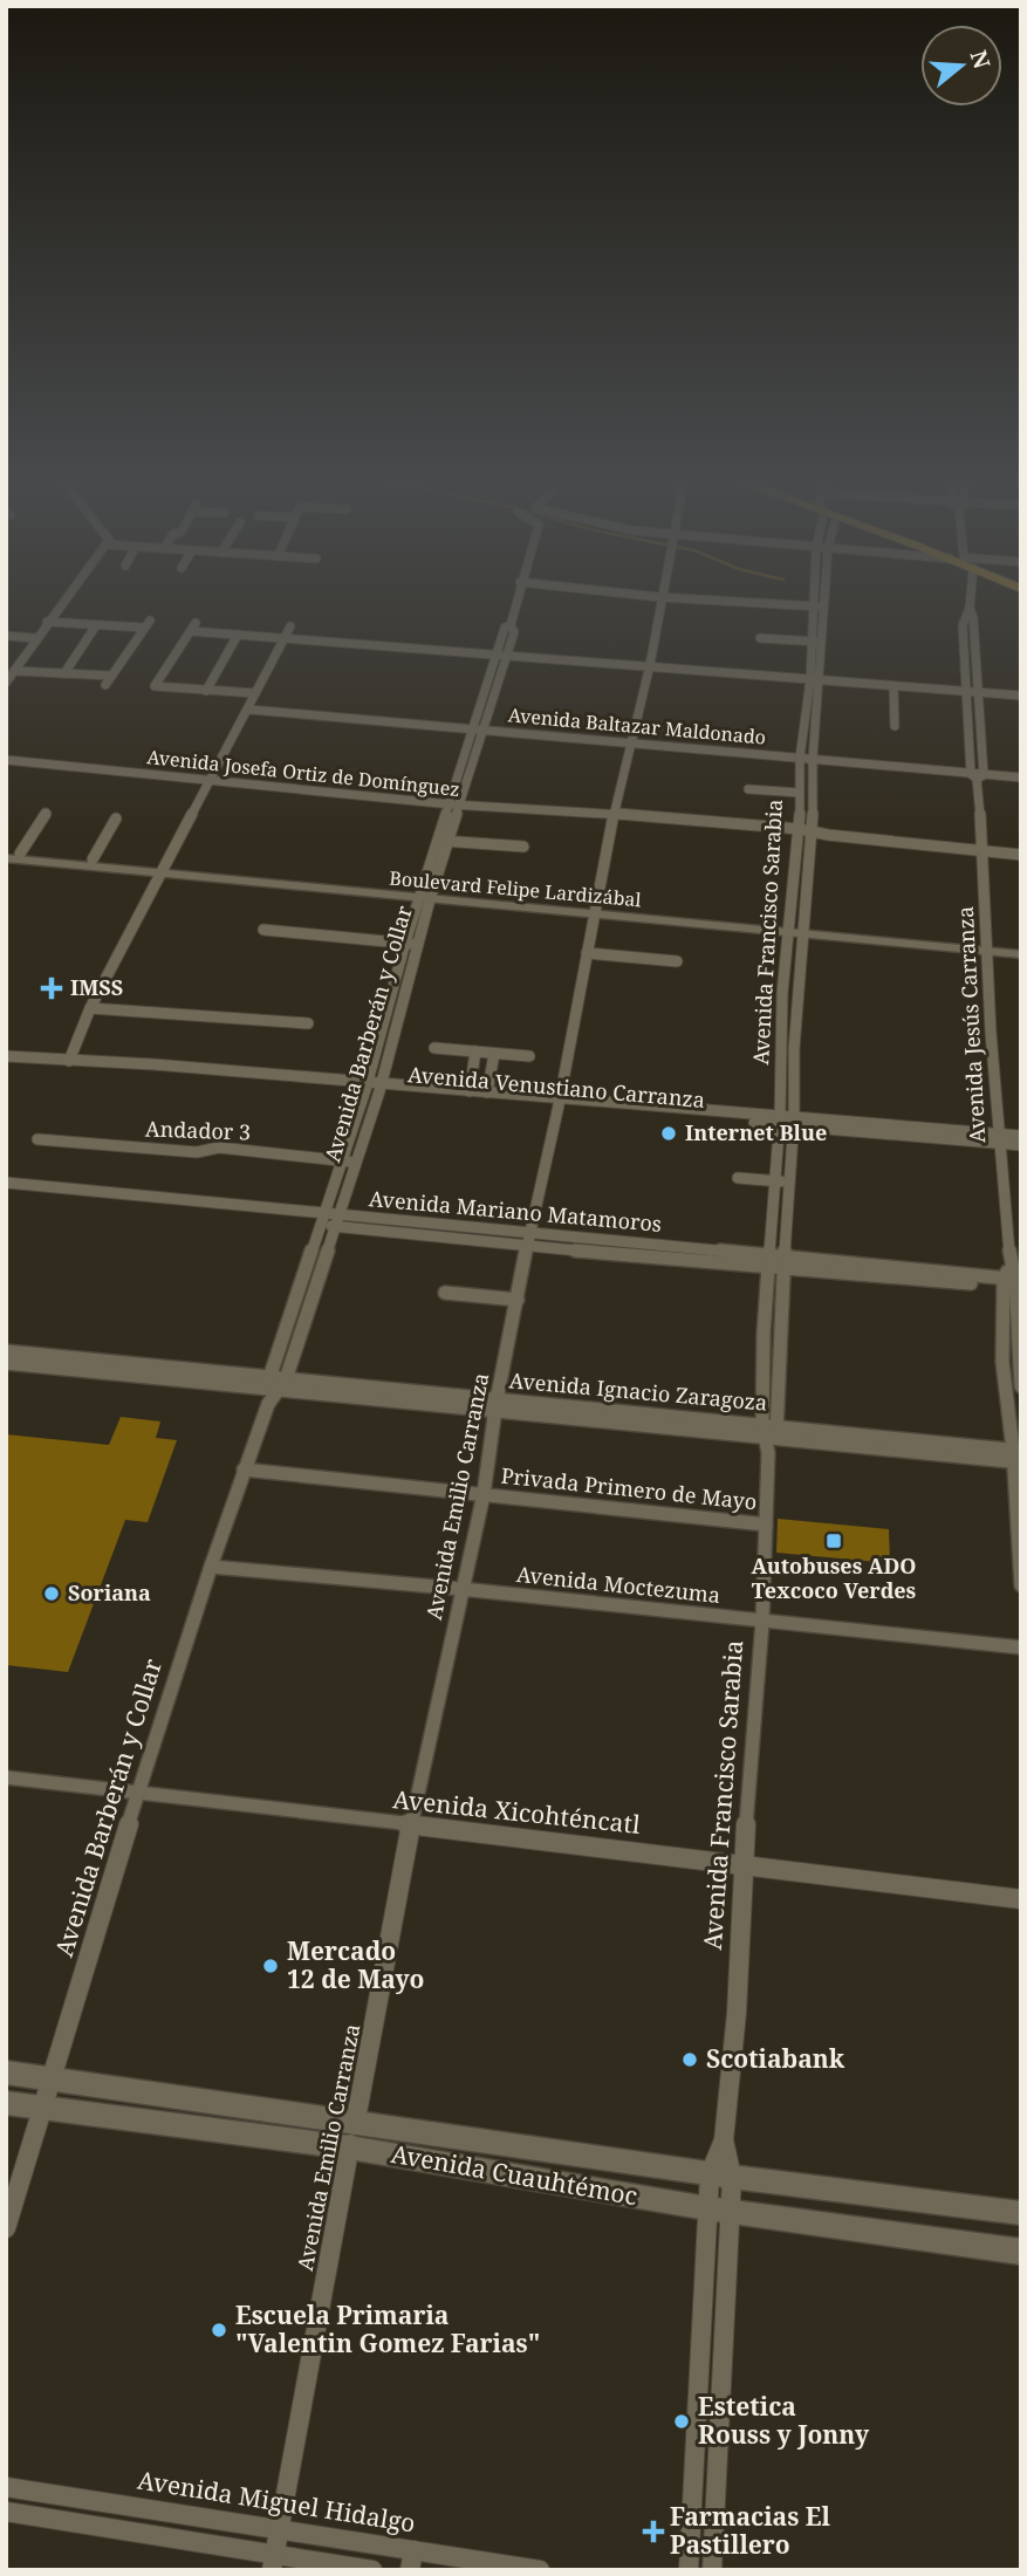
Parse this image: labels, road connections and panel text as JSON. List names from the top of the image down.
{
  "streets": {
    "main road": ["Boulevard Felipe Lardizábal", "Avenida Cuauhtémoc"],
    "street": [
      "Avenida Baltazar Maldonado",
      "Avenida Josefa Ortiz de Domínguez",
      "Avenida Francisco Sarabia",
      "Avenida Jesús Carranza",
      "Avenida Barberán y Collar",
      "Avenida Venustiano Carranza",
      "Andador 3",
      "Avenida Mariano Matamoros",
      "Avenida Ignacio Zaragoza",
      "Privada Primero de Mayo",
      "Avenida Emilio Carranza",
      "Avenida Moctezuma",
      "Avenida Xicohténcatl",
      "Avenida Miguel Hidalgo"
    ]
  },
  "crossings": [
    ["Avenida Baltazar Maldonado", "Avenida Francisco Sarabia"],
    ["Avenida Baltazar Maldonado", "Avenida Jesús Carranza"],
    ["Avenida Baltazar Maldonado", "Avenida Barberán y Collar"],
    ["Avenida Baltazar Maldonado", "Avenida Emilio Carranza"],
    ["Avenida Josefa Ortiz de Domínguez", "Avenida Francisco Sarabia"],
    ["Avenida Josefa Ortiz de Domínguez", "Avenida Jesús Carranza"],
    ["Avenida Josefa Ortiz de Domínguez", "Avenida Barberán y Collar"],
    ["Avenida Josefa Ortiz de Domínguez", "Avenida Emilio Carranza"],
    ["Boulevard Felipe Lardizábal", "Avenida Francisco Sarabia"],
    ["Boulevard Felipe Lardizábal", "Avenida Jesús Carranza"],
    ["Boulevard Felipe Lardizábal", "Avenida Barberán y Collar"],
    ["Boulevard Felipe Lardizábal", "Avenida Emilio Carranza"],
    ["Avenida Francisco Sarabia", "Avenida Venustiano Carranza"],
    ["Avenida Francisco Sarabia", "Avenida Mariano Matamoros"],
    ["Avenida Francisco Sarabia", "Avenida Ignacio Zaragoza"],
    ["Avenida Francisco Sarabia", "Privada Primero de Mayo"],
    ["Avenida Francisco Sarabia", "Avenida Moctezuma"],
    ["Avenida Francisco Sarabia", "Avenida Xicohténcatl"],
    ["Avenida Francisco Sarabia", "Avenida Cuauhtémoc"],
    ["Avenida Jesús Carranza", "Avenida Venustiano Carranza"],
    ["Avenida Jesús Carranza", "Avenida Mariano Matamoros"],
    ["Avenida Jesús Carranza", "Avenida Ignacio Zaragoza"],
    ["Avenida Barberán y Collar", "Avenida Venustiano Carranza"],
    ["Avenida Barberán y Collar", "Andador 3"],
    ["Avenida Barberán y Collar", "Avenida Mariano Matamoros"],
    ["Avenida Barberán y Collar", "Avenida Ignacio Zaragoza"],
    ["Avenida Barberán y Collar", "Privada Primero de Mayo"],
    ["Avenida Barberán y Collar", "Avenida Moctezuma"],
    ["Avenida Barberán y Collar", "Avenida Xicohténcatl"],
    ["Avenida Barberán y Collar", "Avenida Cuauhtémoc"],
    ["Avenida Venustiano Carranza", "Avenida Emilio Carranza"],
    ["Avenida Mariano Matamoros", "Avenida Emilio Carranza"],
    ["Avenida Ignacio Zaragoza", "Avenida Emilio Carranza"],
    ["Privada Primero de Mayo", "Avenida Emilio Carranza"],
    ["Avenida Emilio Carranza", "Avenida Moctezuma"],
    ["Avenida Emilio Carranza", "Avenida Xicohténcatl"],
    ["Avenida Emilio Carranza", "Avenida Cuauhtémoc"],
    ["Avenida Emilio Carranza", "Avenida Miguel Hidalgo"]
  ],
  "places": {
    "health": ["IMSS", "Farmacias El Pastillero"],
    "other": [
      "Internet Blue",
      "Soriana",
      "Mercado 12 de Mayo",
      "Scotiabank",
      "Escuela Primaria \"Valentin Gomez Farias\"",
      "Estetica Rouss y Jonny"
    ],
    "transit": ["Autobuses ADO Texcoco Verdes"]
  },
  "north": "right"
}
